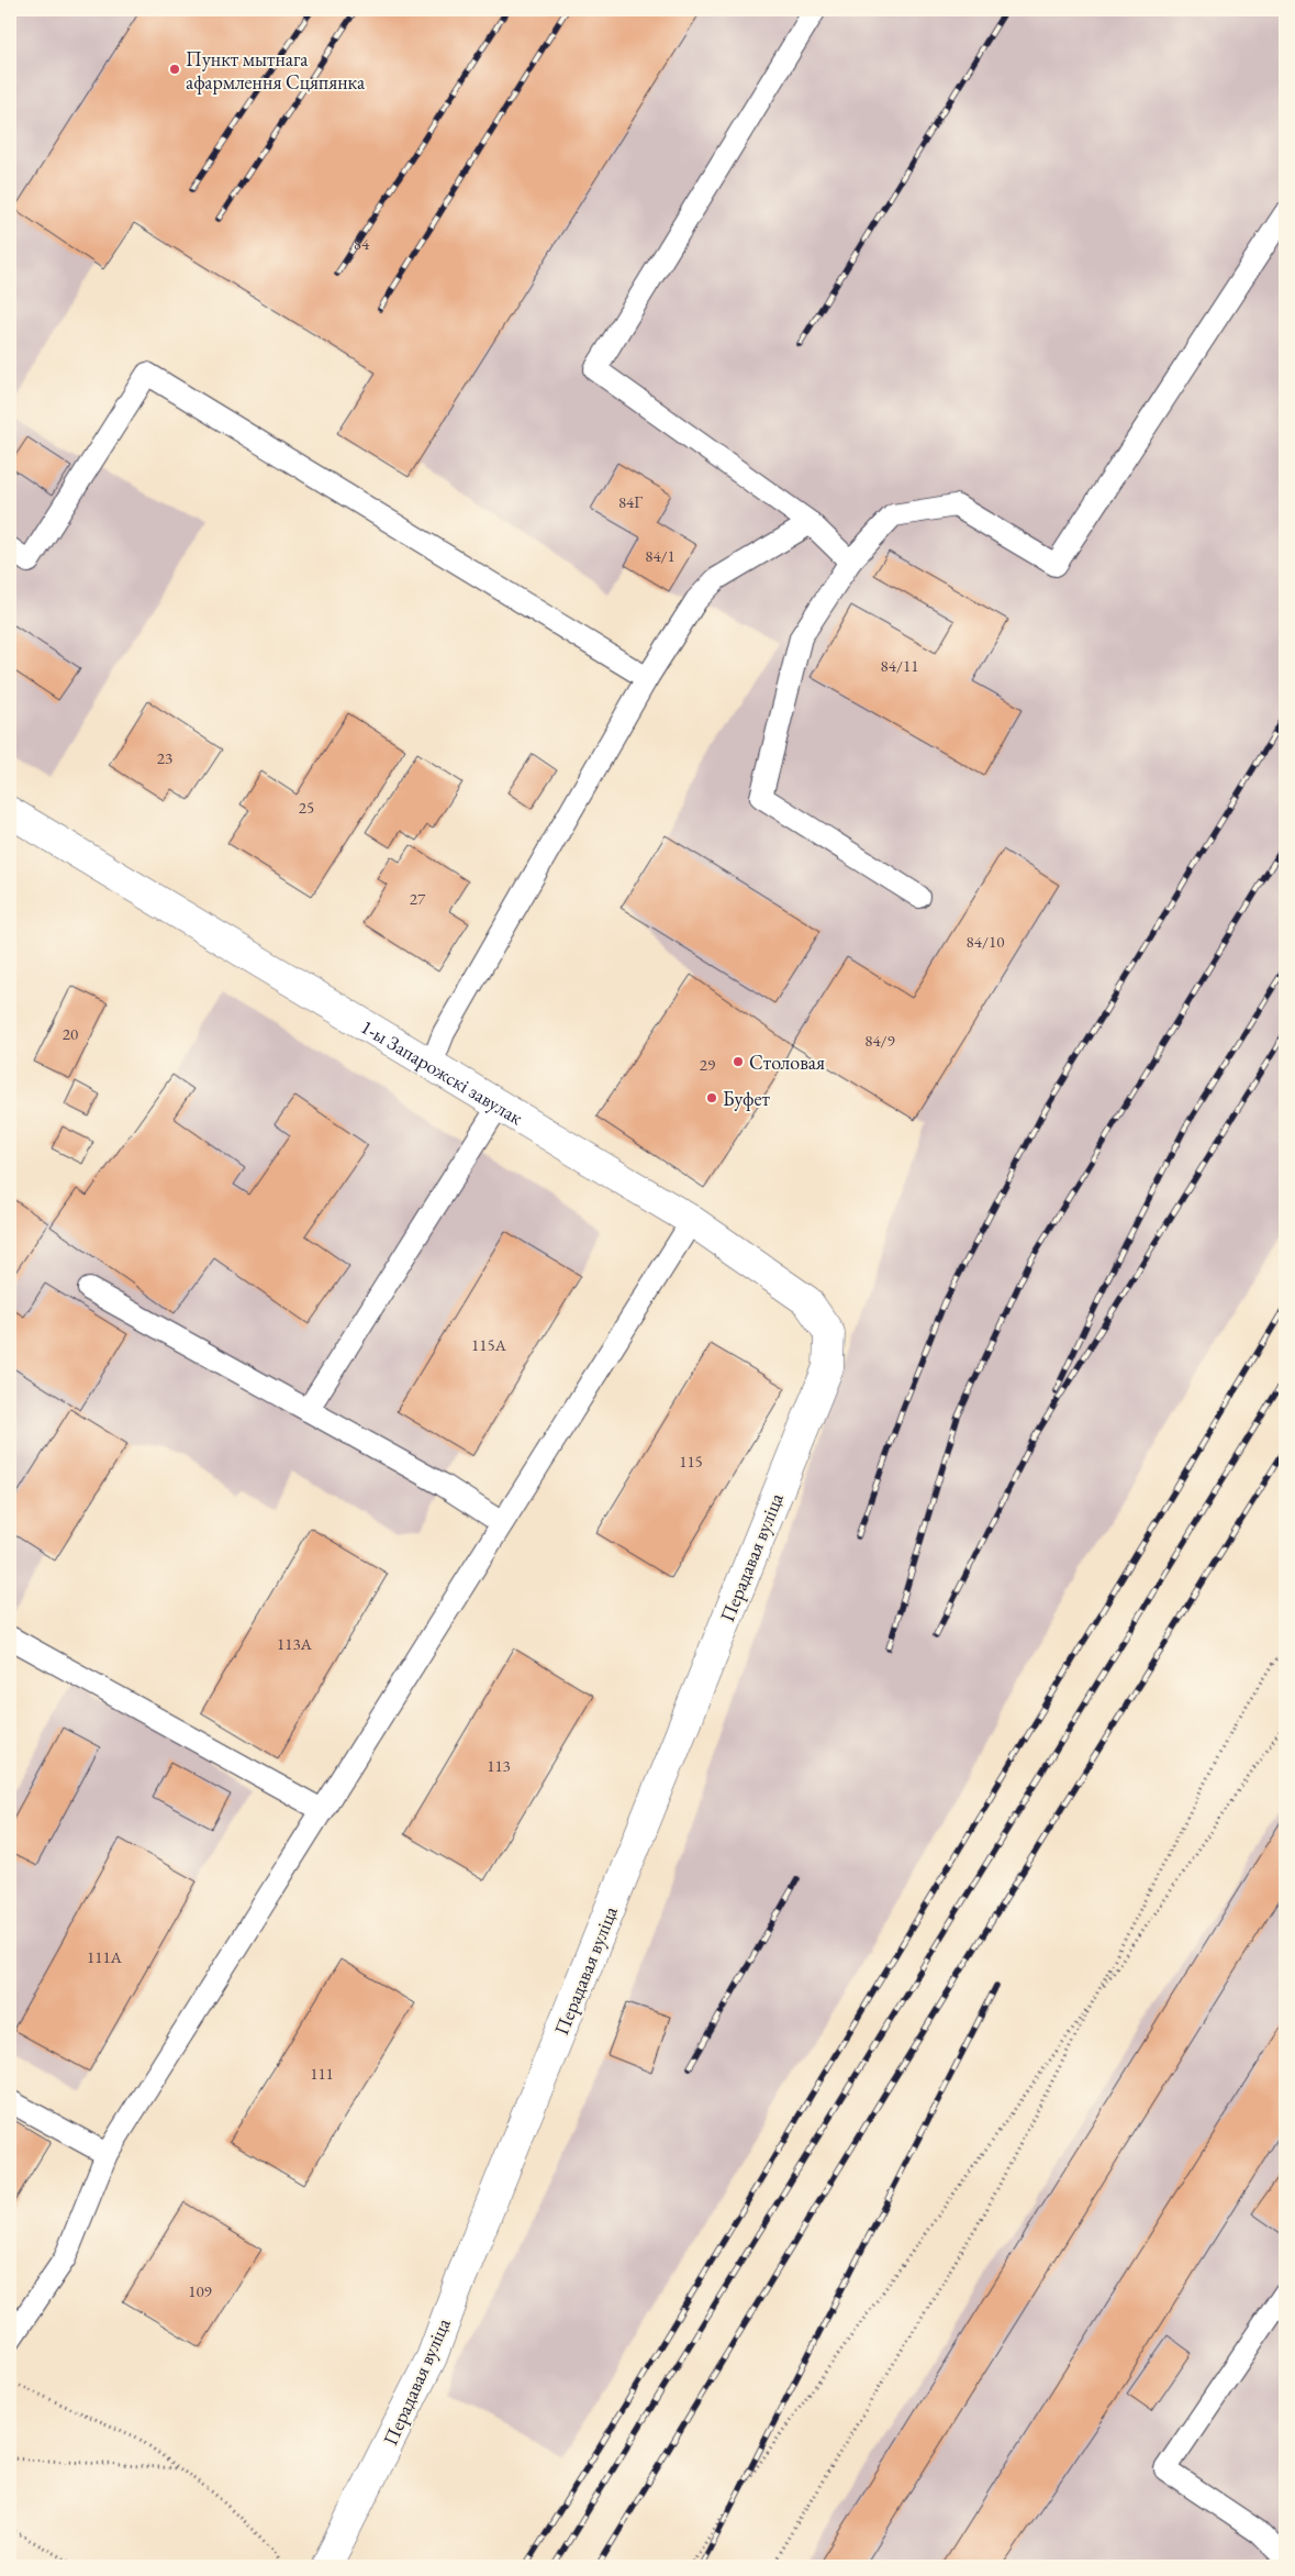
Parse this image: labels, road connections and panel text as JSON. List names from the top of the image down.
{
  "streets": {
    "street": ["1-ы Запарожскі завулак", "Перадавая вуліца"]
  },
  "crossings": [
    ["1-ы Запарожскі завулак", "Перадавая вуліца"]
  ],
  "places": ["Пункт мытнага афармлення Сцяпянка", "Столовая", "Буфет"],
  "house_numbers": [
    "84",
    "84Г",
    "84/1",
    "84/11",
    "23",
    "25",
    "27",
    "84/10",
    "20",
    "84/9",
    "29",
    "115А",
    "115",
    "113А",
    "113",
    "111А",
    "111",
    "109"
  ]
}
